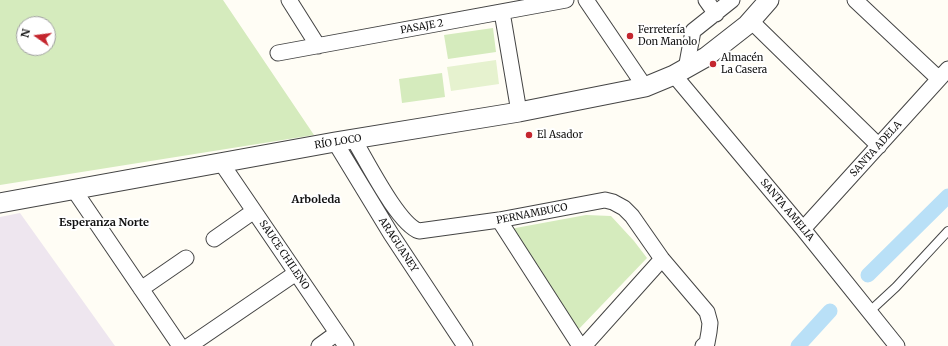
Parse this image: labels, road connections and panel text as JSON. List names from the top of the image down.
{
  "streets": {
    "street": [
      "PASAJE 2",
      "RÍO LOCO",
      "SANTA ADELA",
      "SANTA AMELIA",
      "PERNAMBUCO",
      "ARAGUANEY",
      "SAUCE CHILENO"
    ]
  },
  "crossings": [
    ["RÍO LOCO", "SANTA AMELIA"],
    ["RÍO LOCO", "PERNAMBUCO"],
    ["RÍO LOCO", "ARAGUANEY"],
    ["RÍO LOCO", "SAUCE CHILENO"],
    ["SANTA ADELA", "SANTA AMELIA"]
  ],
  "districts": ["Arboleda", "Esperanza Norte"],
  "places": ["Ferretería Don Manolo", "Almacén La Casera", "El Asador"],
  "north": "left"
}
